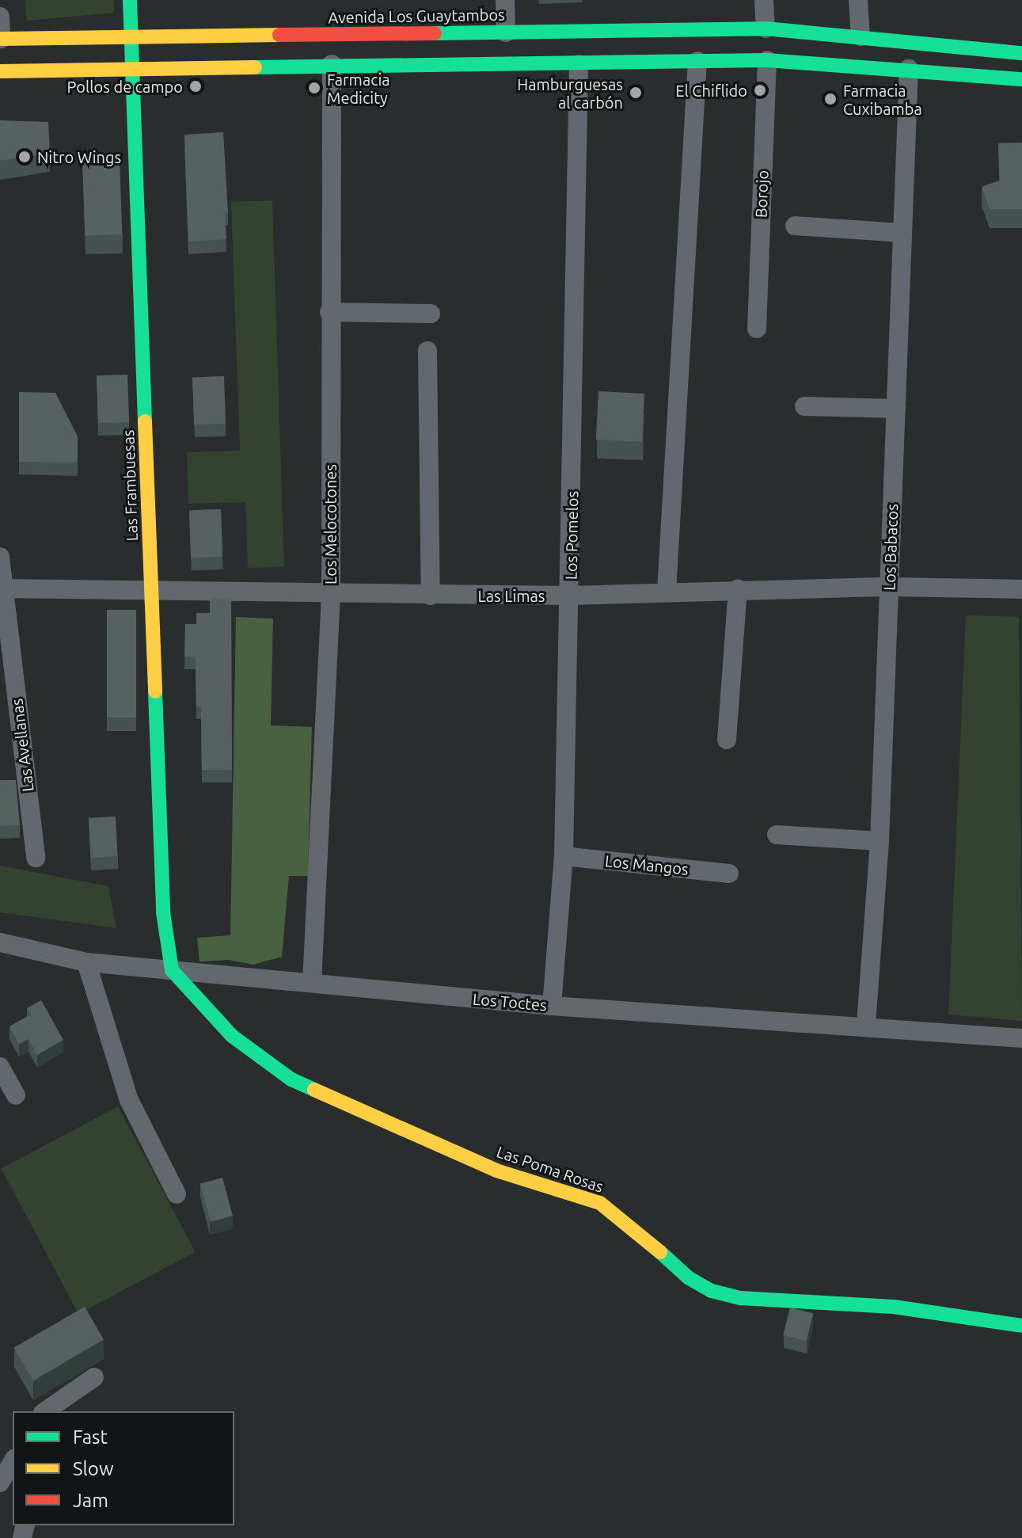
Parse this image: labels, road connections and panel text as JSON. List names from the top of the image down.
{
  "streets": {
    "main road": ["Avenida Los Guaytambos", "Las Frambuesas", "Las Poma Rosas"],
    "street": [
      "Borojo",
      "Los Melocotones",
      "Los Pomelos",
      "Los Babacos",
      "Las Limas",
      "Las Avellanas",
      "Los Mangos",
      "Los Toctes"
    ]
  },
  "crossings": [
    ["Avenida Los Guaytambos", "Las Frambuesas"],
    ["Las Frambuesas", "Las Limas"],
    ["Las Frambuesas", "Los Toctes"],
    ["Las Frambuesas", "Las Poma Rosas"],
    ["Los Melocotones", "Las Limas"],
    ["Los Melocotones", "Los Toctes"],
    ["Los Pomelos", "Las Limas"],
    ["Los Pomelos", "Los Mangos"],
    ["Los Pomelos", "Los Toctes"],
    ["Los Babacos", "Las Limas"],
    ["Los Babacos", "Los Toctes"],
    ["Las Limas", "Las Avellanas"],
    ["Los Toctes", "Las Poma Rosas"]
  ],
  "places": [
    "Pollos de campo",
    "Farmacia Medicity",
    "El Chiflido",
    "Hamburguesas al carbón",
    "Farmacia Cuxibamba",
    "Nitro Wings"
  ],
  "legend": ["Fast", "Slow", "Jam"]
}
